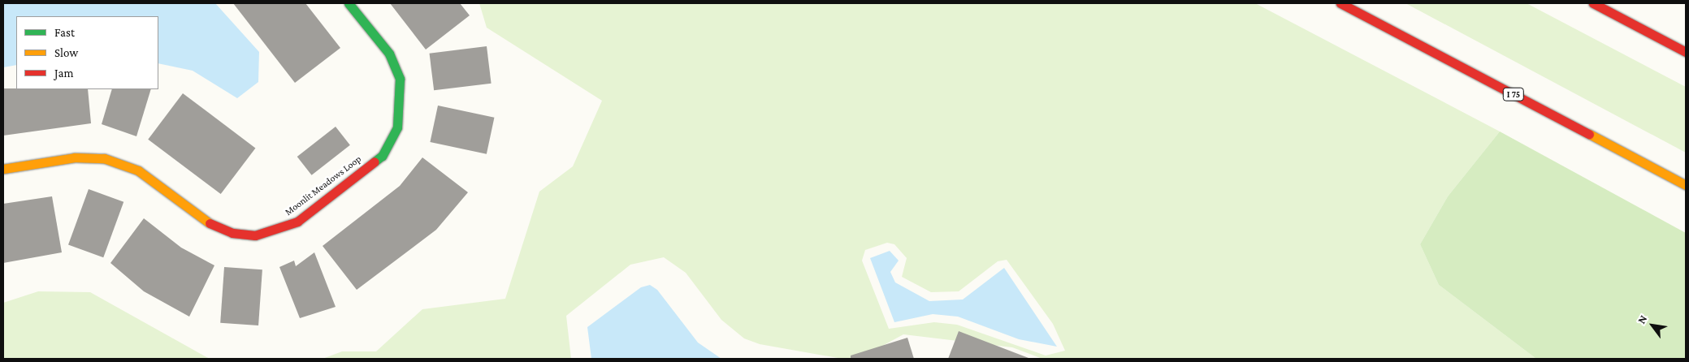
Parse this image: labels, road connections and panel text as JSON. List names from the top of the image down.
{
  "streets": {
    "main road": ["I 75", "Moonlit Meadows Loop"]
  },
  "legend": ["Fast", "Slow", "Jam"],
  "north": "top left"
}
